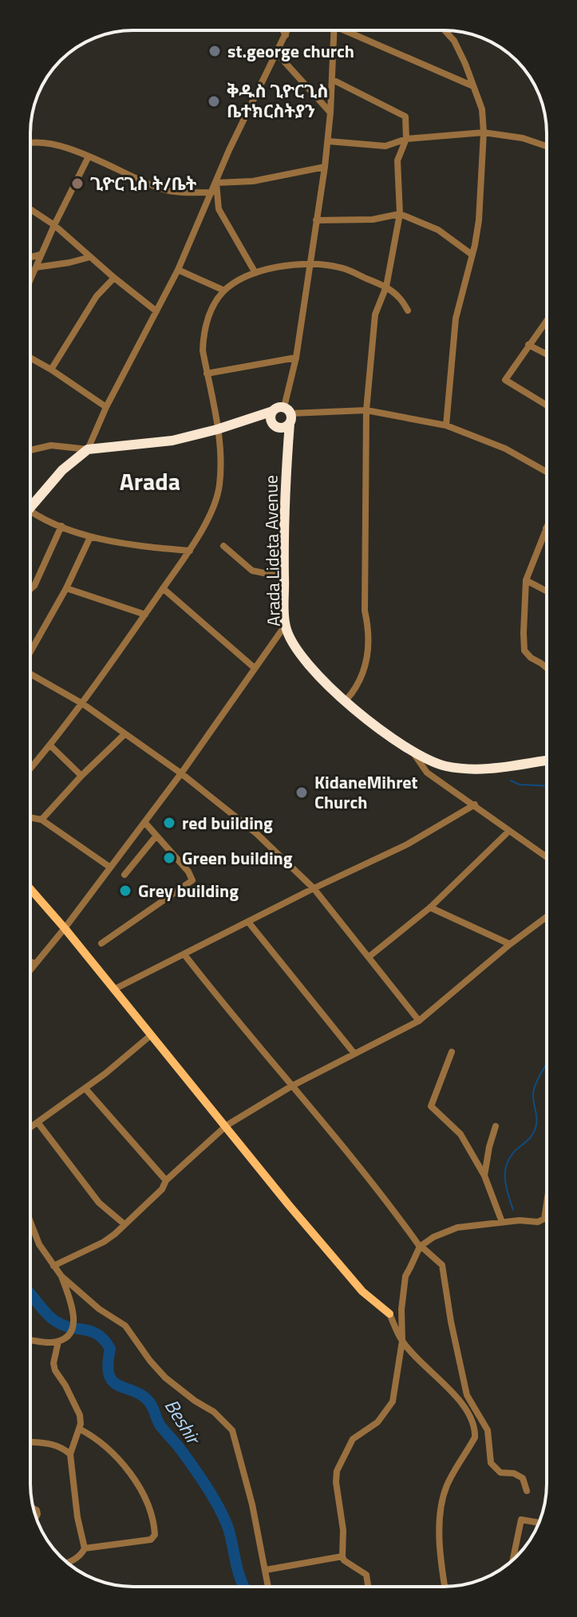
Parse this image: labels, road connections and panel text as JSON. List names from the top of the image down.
{
  "streets": {
    "highway": ["Arada Lideta Avenue"]
  },
  "districts": ["Arada"],
  "water": ["Beshir"],
  "places": [
    "st.george church",
    "ቅዱስ ጊዮርጊስ ቤተክርስትያን",
    "ጊዮርጊስ ት/ቤት",
    "KidaneMihret Church",
    "red building",
    "Green building",
    "Grey building"
  ]
}
